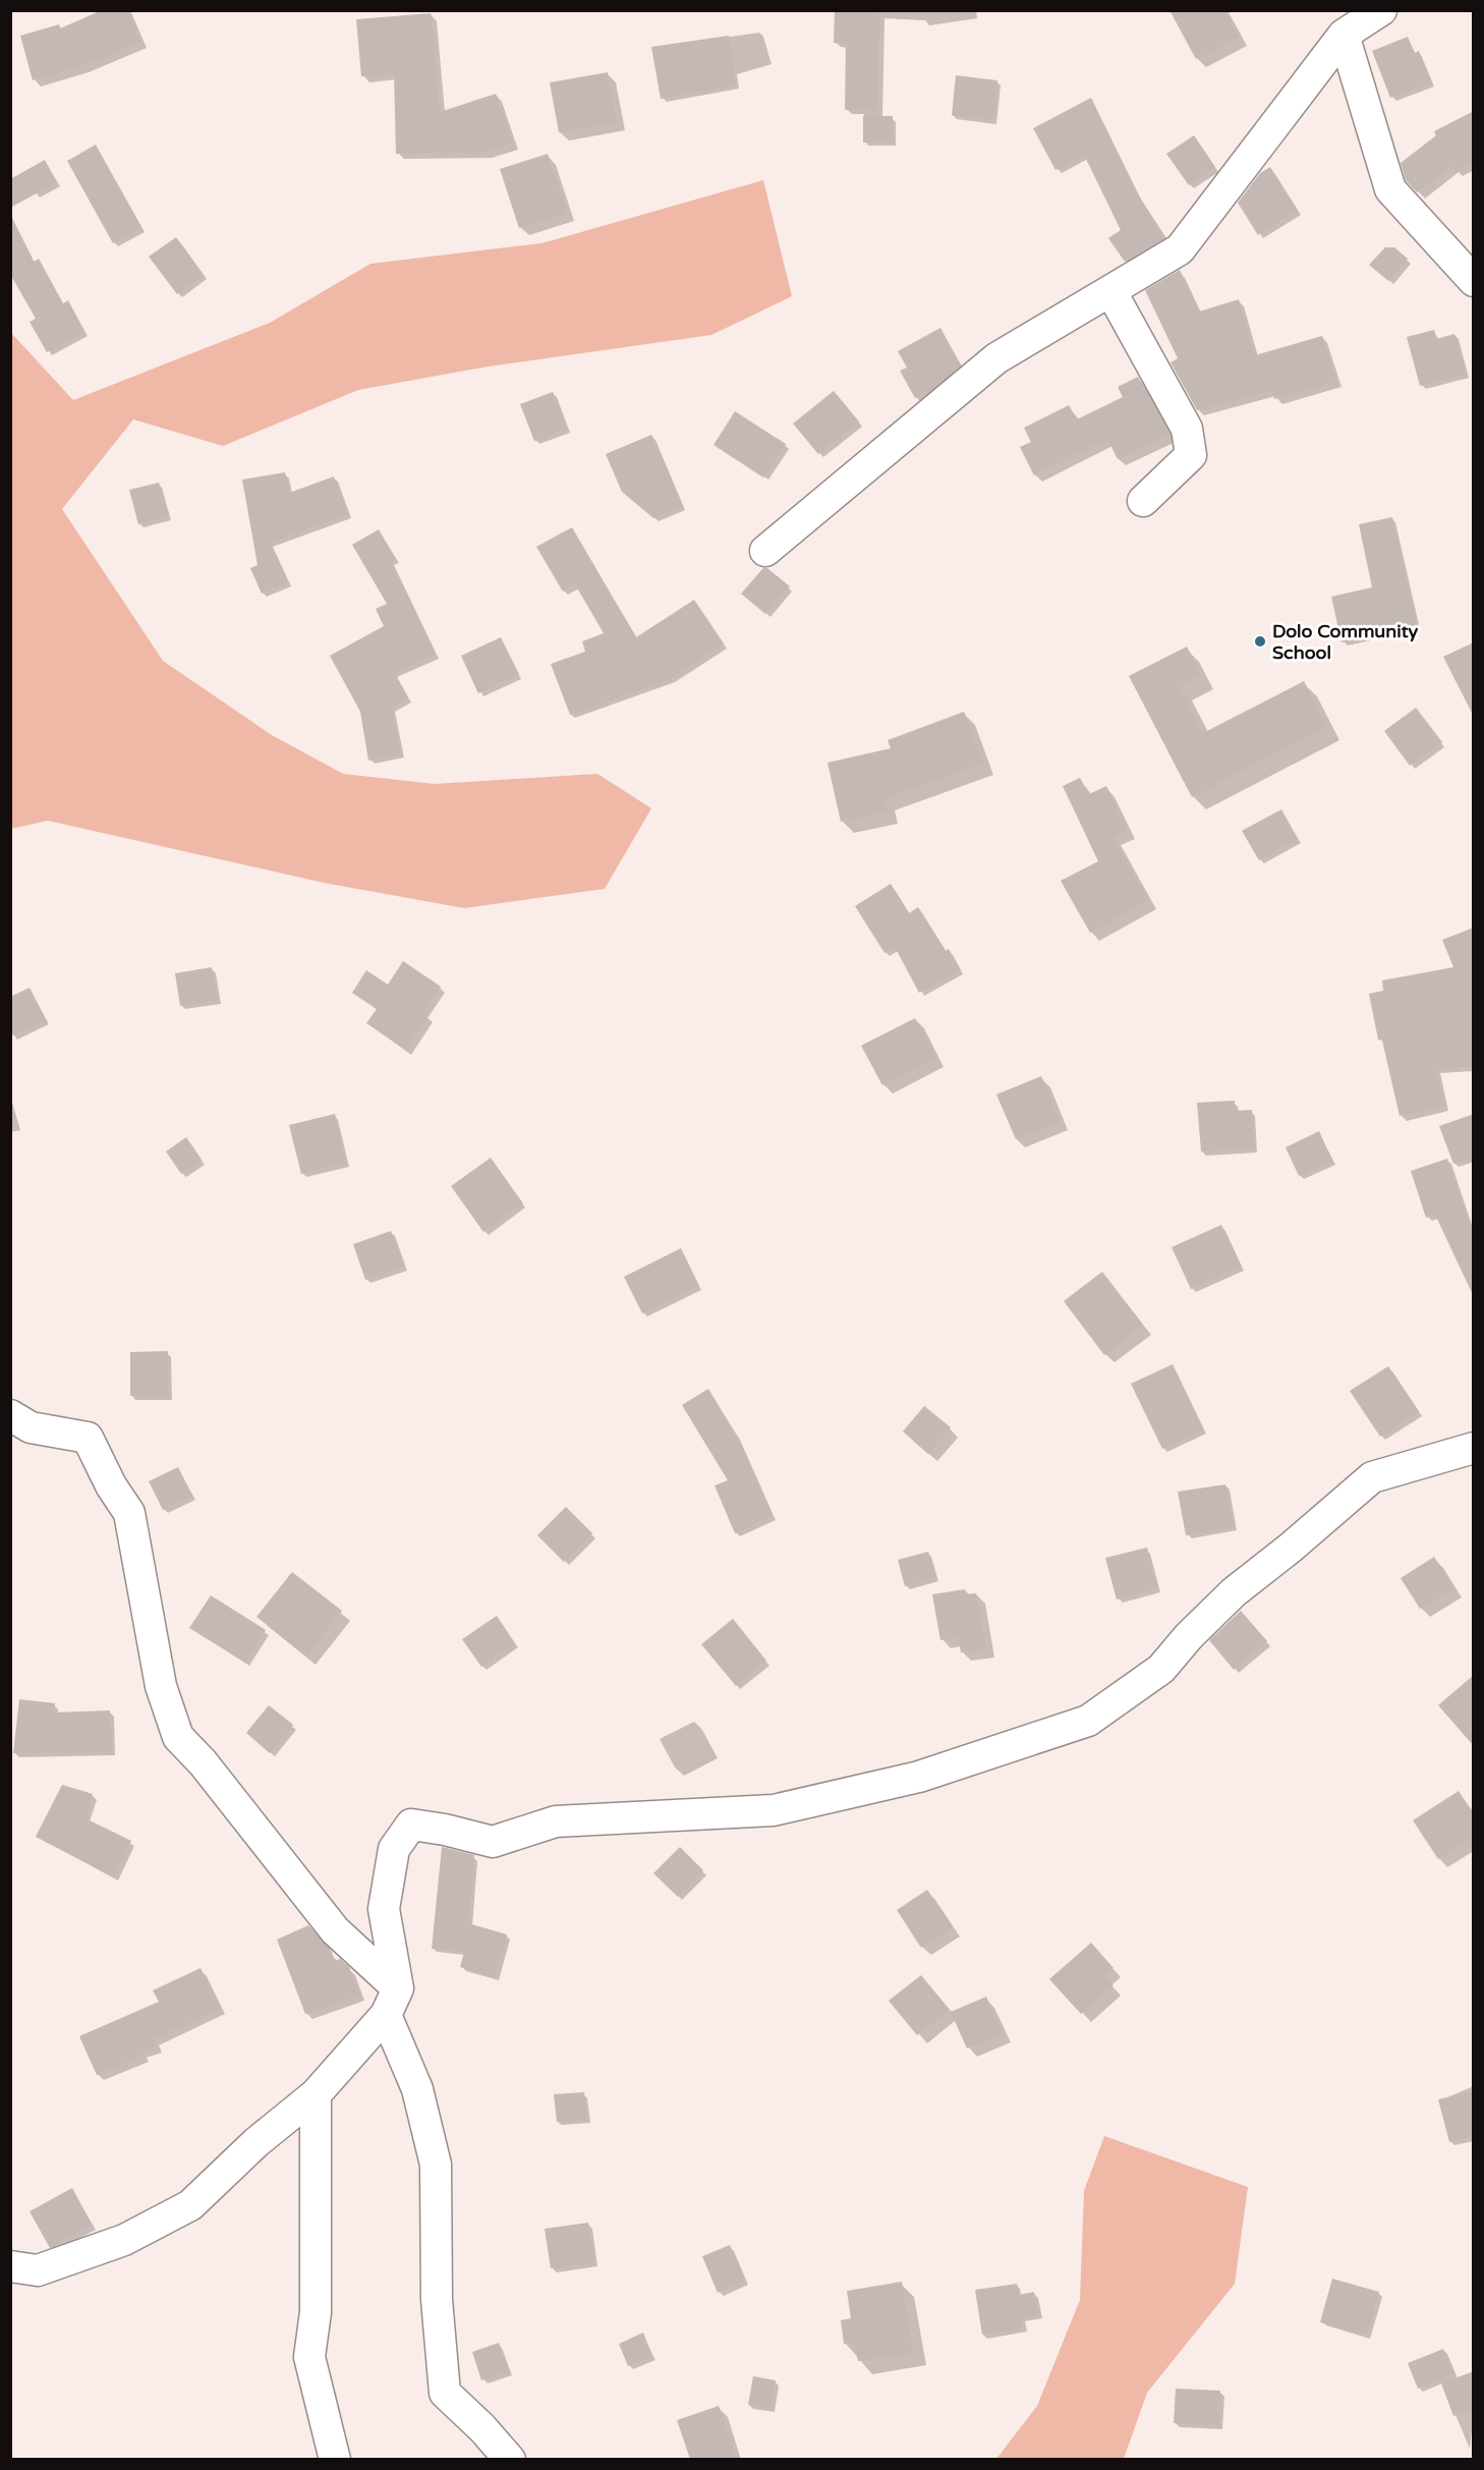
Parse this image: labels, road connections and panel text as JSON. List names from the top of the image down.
{
  "places": ["Dolo Community School"]
}
